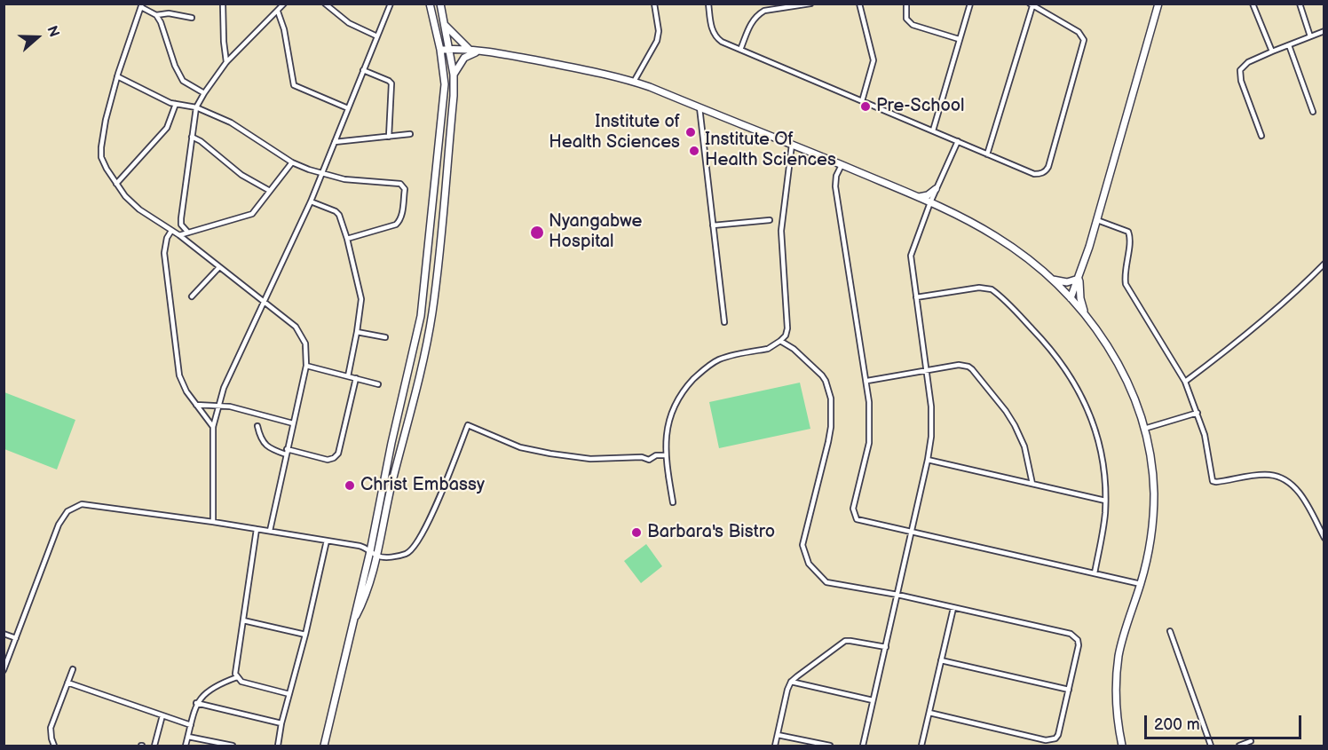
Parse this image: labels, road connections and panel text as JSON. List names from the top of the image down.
{
  "places": [
    "Pre-School",
    "Institute of Health Sciences",
    "Institute Of Health Sciences",
    "Nyangabwe Hospital",
    "Christ Embassy",
    "Barbara's Bistro"
  ],
  "scale_bar": "200 m",
  "north": "right"
}
